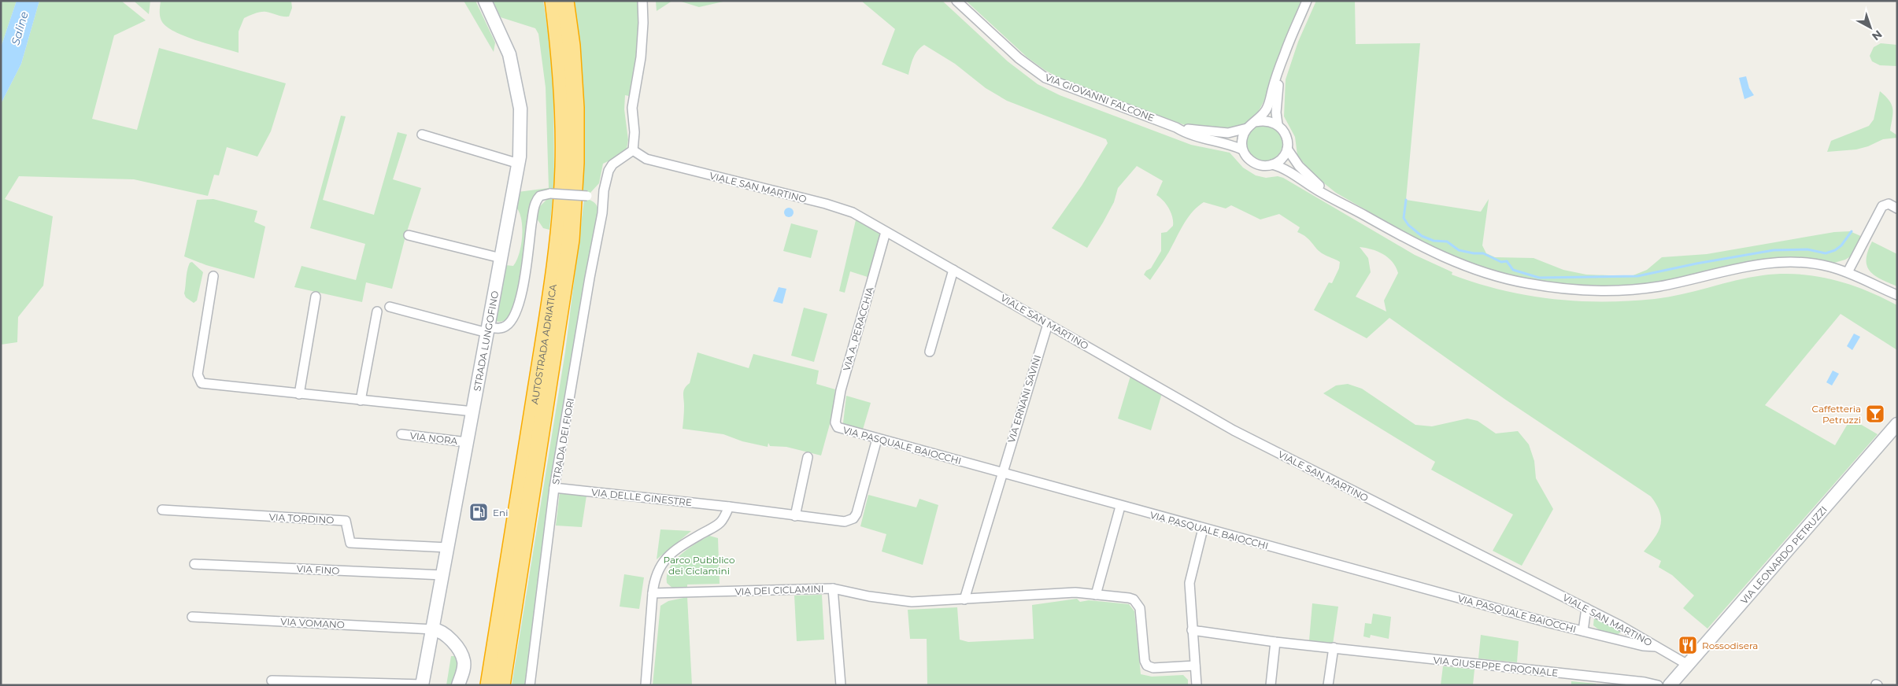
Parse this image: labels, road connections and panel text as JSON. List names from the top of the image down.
{
  "streets": {
    "highway": ["AUTOSTRADA ADRIATICA"],
    "main road": ["STRADA LUNGOFINO", "VIA LEONARDO PETRUZZI"],
    "street": [
      "VIA GIOVANNI FALCONE",
      "VIALE SAN MARTINO",
      "VIA A. PERACCHIA",
      "VIA ERNANI SAVINI",
      "VIA NORA",
      "STRADA DEI FIORI",
      "VIA PASQUALE BAIOCCHI",
      "VIA DELLE GINESTRE",
      "VIA TORDINO",
      "VIA FINO",
      "VIA DEI CICLAMINI",
      "VIA VOMANO",
      "VIA GIUSEPPE CROGNALE"
    ]
  },
  "crossings": [
    ["VIALE SAN MARTINO", "VIA A. PERACCHIA"],
    ["VIALE SAN MARTINO", "VIA ERNANI SAVINI"],
    ["VIALE SAN MARTINO", "VIA PASQUALE BAIOCCHI"],
    ["VIALE SAN MARTINO", "VIA LEONARDO PETRUZZI"],
    ["VIA A. PERACCHIA", "VIA PASQUALE BAIOCCHI"],
    ["STRADA LUNGOFINO", "VIA NORA"],
    ["STRADA LUNGOFINO", "VIA TORDINO"],
    ["STRADA LUNGOFINO", "VIA FINO"],
    ["STRADA LUNGOFINO", "VIA VOMANO"],
    ["VIA ERNANI SAVINI", "VIA PASQUALE BAIOCCHI"],
    ["STRADA DEI FIORI", "VIA DELLE GINESTRE"],
    ["VIA PASQUALE BAIOCCHI", "VIA DELLE GINESTRE"]
  ],
  "water": ["Saline"],
  "parks": ["Parco Pubblico dei Ciclamini"],
  "places": {
    "bar": ["Caffetteria Petruzzi"],
    "fuel station": ["Eni"],
    "restaurant": ["Rossodisera"]
  },
  "north": "bottom right"
}
